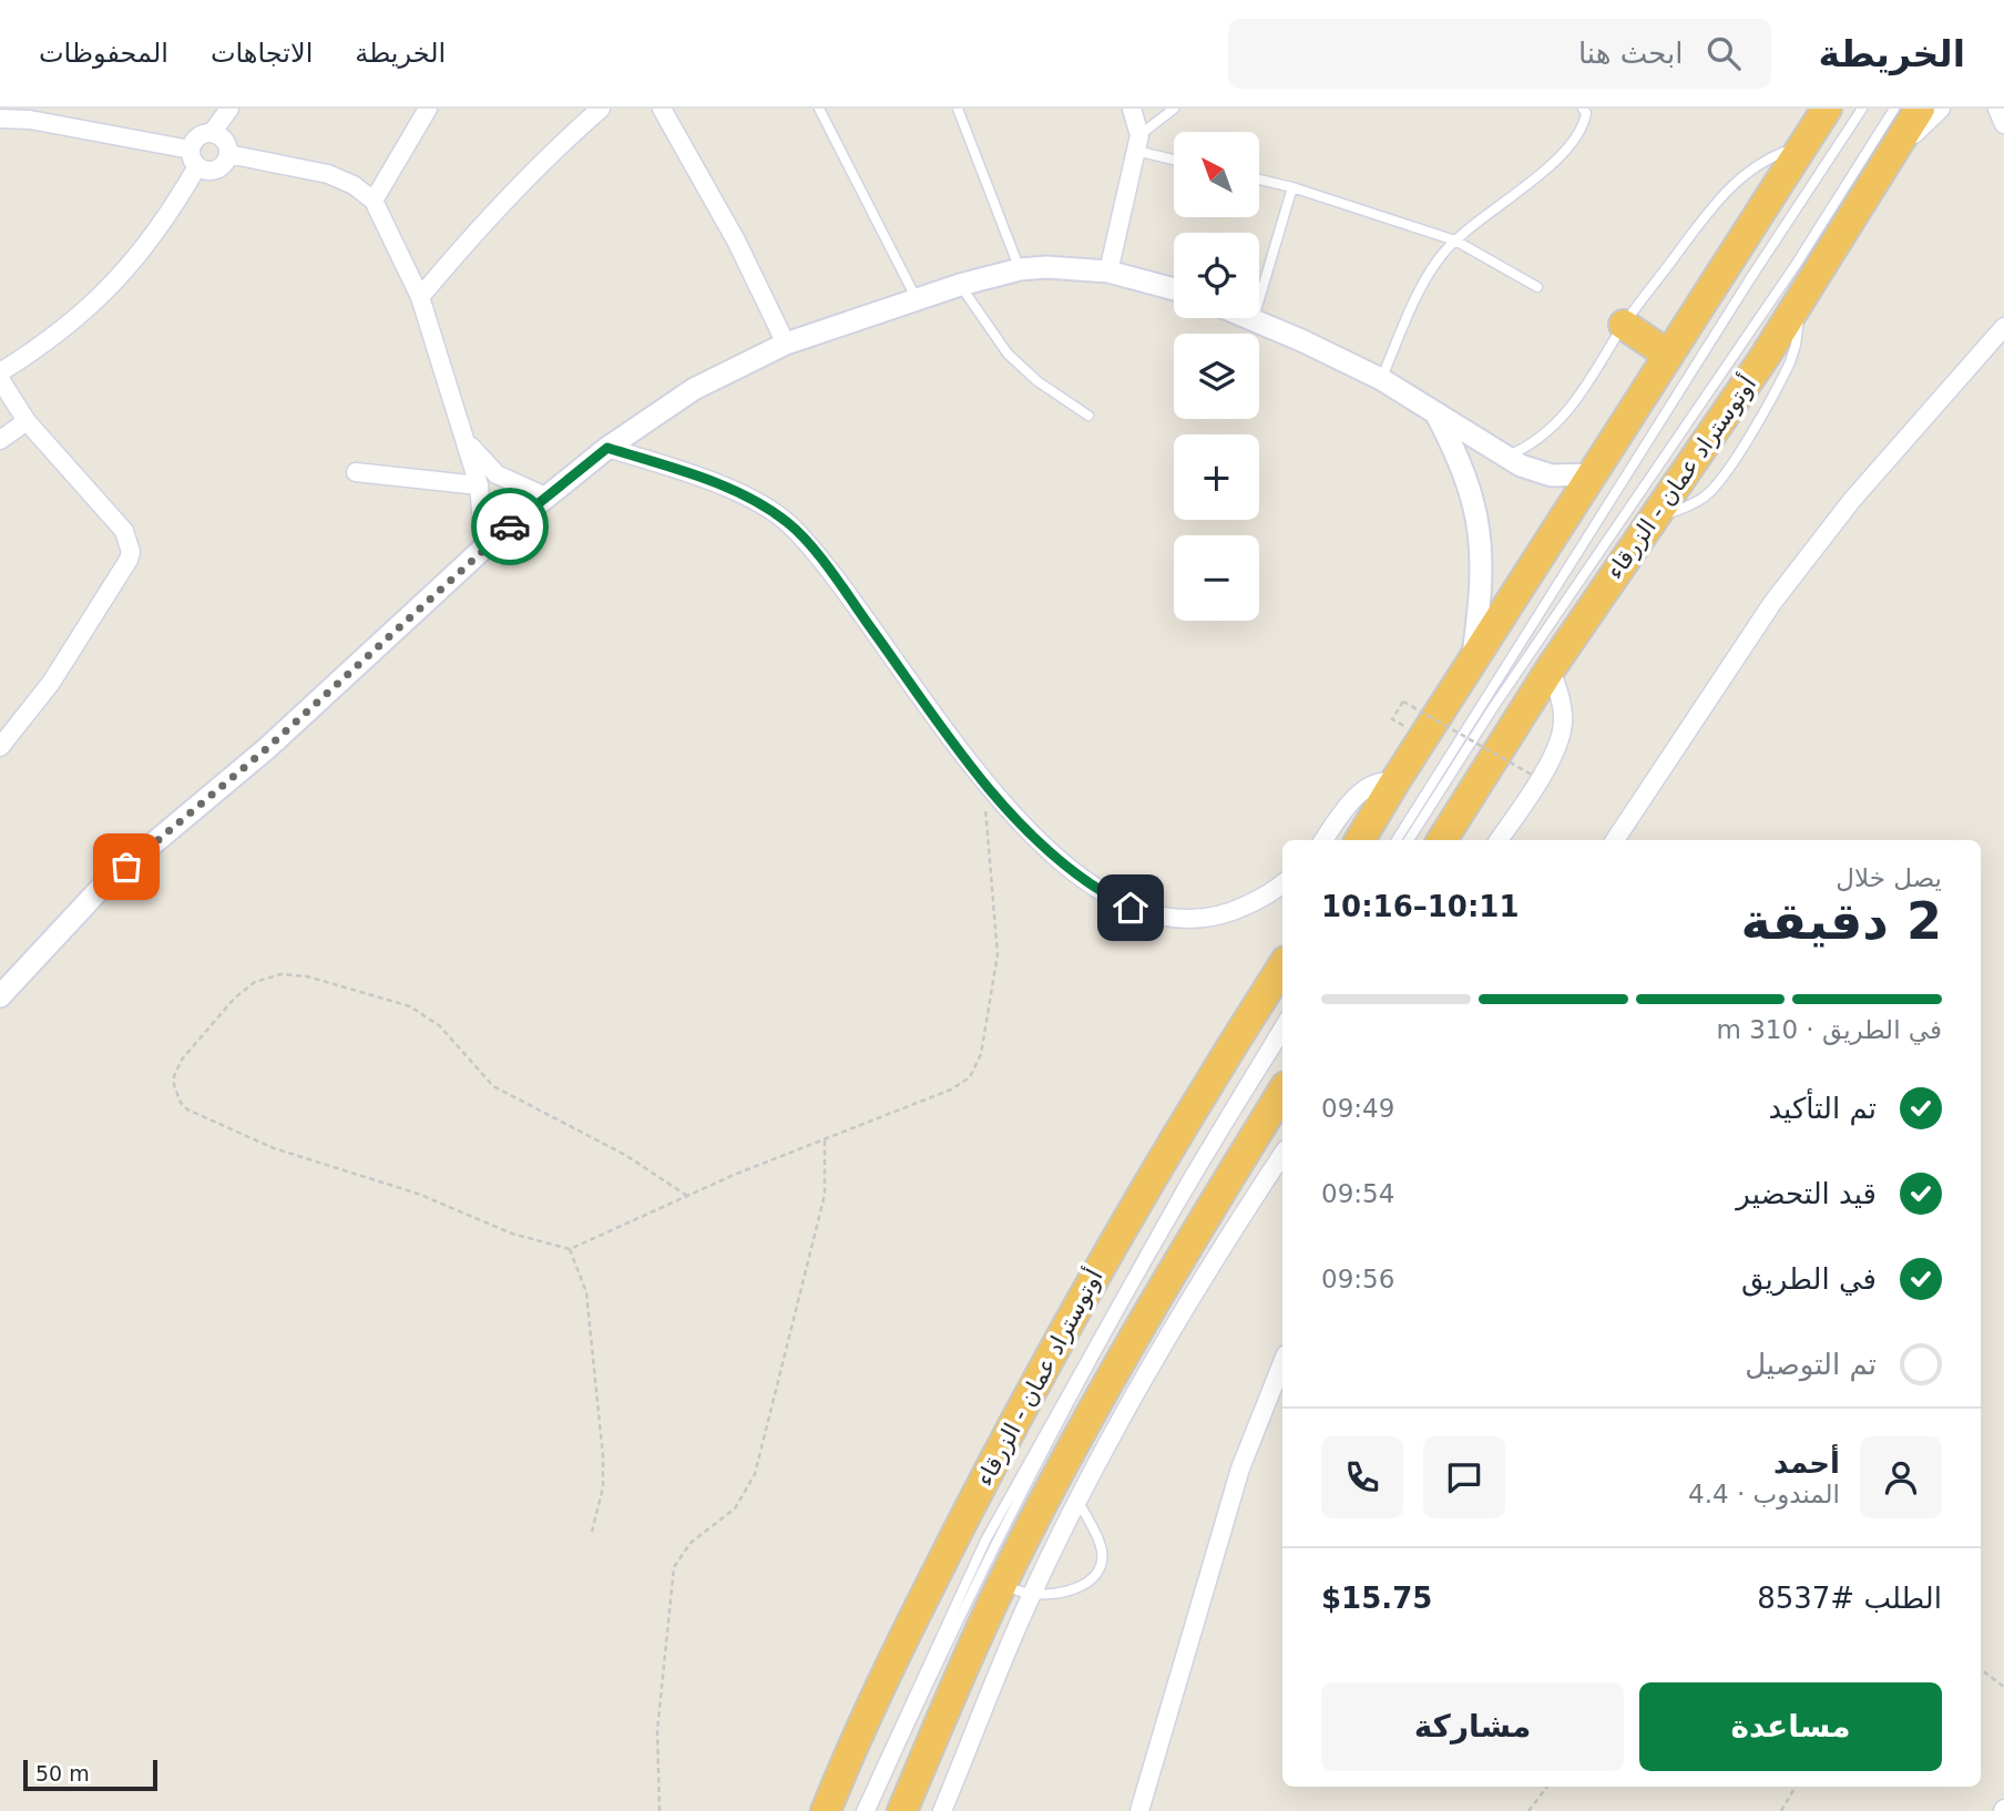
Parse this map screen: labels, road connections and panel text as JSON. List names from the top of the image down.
{
  "streets": {
    "highway": ["أوتوستراد عمان - الزرقاء"]
  },
  "scale_bar": "50 m",
  "north": "top left",
  "page": {
    "header": "الخريطة",
    "search": "ابحث هنا",
    "nav": ["الخريطة", "الاتجاهات", "المحفوظات"],
    "map_buttons": ["+", "−"],
    "heading": ["2 دقيقة", "يصل خلال", "10:11–10:16"],
    "panel": [
      "أحمد",
      "المندوب · 4.4",
      "الطلب #8537",
      "$15.75"
    ],
    "bar": "في الطريق · 310 m",
    "list": [
      ["تم التأكيد", "09:49"],
      ["قيد التحضير", "09:54"],
      ["في الطريق", "09:56"],
      "تم التوصيل"
    ],
    "buttons": ["مساعدة", "مشاركة"],
    "scale": "50 m"
  }
}
